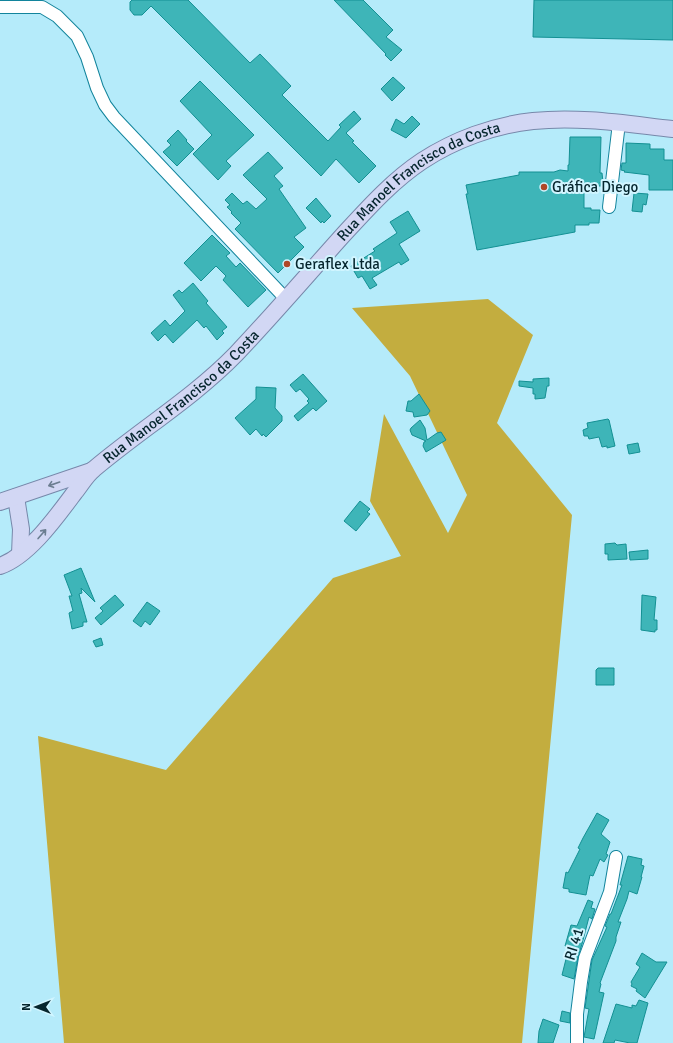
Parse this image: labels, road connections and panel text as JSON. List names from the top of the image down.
{
  "streets": {
    "main road": ["Rua Manoel Francisco da Costa"],
    "street": ["RI 41"]
  },
  "places": ["Gráfica Diego", "Geraflex Ltda"],
  "north": "left"
}
